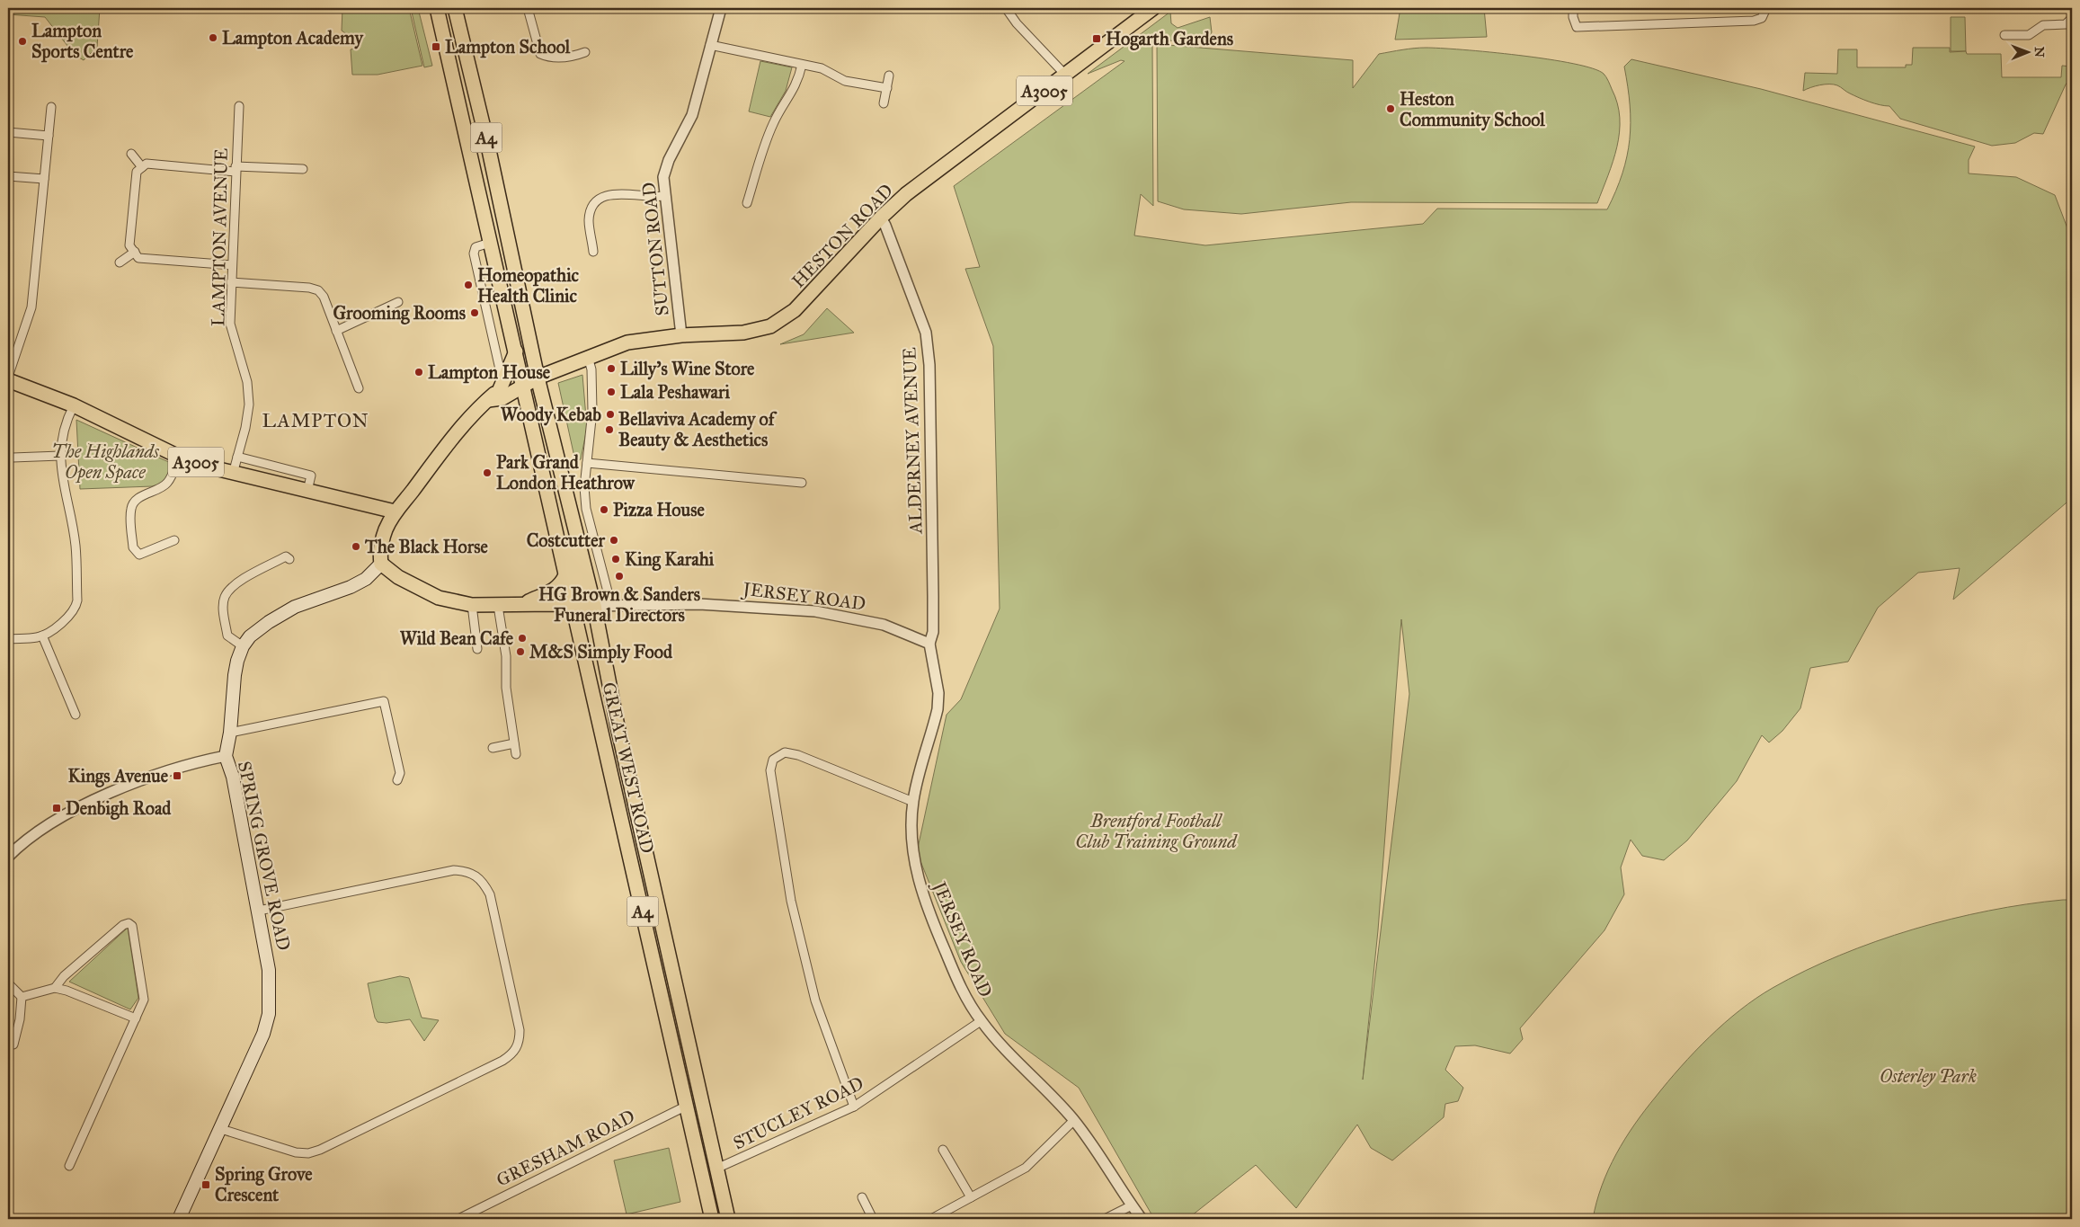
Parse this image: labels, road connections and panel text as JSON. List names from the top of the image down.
{
  "streets": {
    "main road": [
      "A3005",
      "A4",
      "HESTON ROAD",
      "JERSEY ROAD",
      "GREAT WEST ROAD",
      "SPRING GROVE ROAD"
    ],
    "street": [
      "LAMPTON AVENUE",
      "SUTTON ROAD",
      "ALDERNEY AVENUE",
      "STUCLEY ROAD",
      "GRESHAM ROAD"
    ]
  },
  "crossings": [
    ["A3005", "HESTON ROAD"],
    ["A3005", "LAMPTON AVENUE"],
    ["A3005", "JERSEY ROAD"],
    ["A3005", "GREAT WEST ROAD"],
    ["A3005", "SPRING GROVE ROAD"],
    ["HESTON ROAD", "SUTTON ROAD"],
    ["HESTON ROAD", "ALDERNEY AVENUE"],
    ["HESTON ROAD", "GREAT WEST ROAD"],
    ["ALDERNEY AVENUE", "JERSEY ROAD"],
    ["JERSEY ROAD", "GREAT WEST ROAD"],
    ["JERSEY ROAD", "SPRING GROVE ROAD"],
    ["JERSEY ROAD", "STUCLEY ROAD"],
    ["GREAT WEST ROAD", "STUCLEY ROAD"],
    ["GREAT WEST ROAD", "GRESHAM ROAD"]
  ],
  "districts": ["LAMPTON"],
  "parks": ["The Highlands Open Space", "Brentford Football Club Training Ground", "Osterley Park"],
  "places": {
    "other": [
      "Lampton Academy",
      "Lampton Sports Centre",
      "Heston Community School",
      "Homeopathic Health Clinic",
      "Grooming Rooms",
      "Lilly's Wine Store",
      "Lampton House",
      "Lala Peshawari",
      "Woody Kebab",
      "Bellaviva Academy of Beauty & Aesthetics",
      "Park Grand London Heathrow",
      "Pizza House",
      "Costcutter",
      "The Black Horse",
      "King Karahi",
      "HG Brown & Sanders Funeral Directors",
      "Wild Bean Cafe",
      "M&S Simply Food"
    ],
    "transit": [
      "Hogarth Gardens",
      "Lampton School",
      "Kings Avenue",
      "Denbigh Road",
      "Spring Grove Crescent"
    ]
  },
  "north": "right"
}
